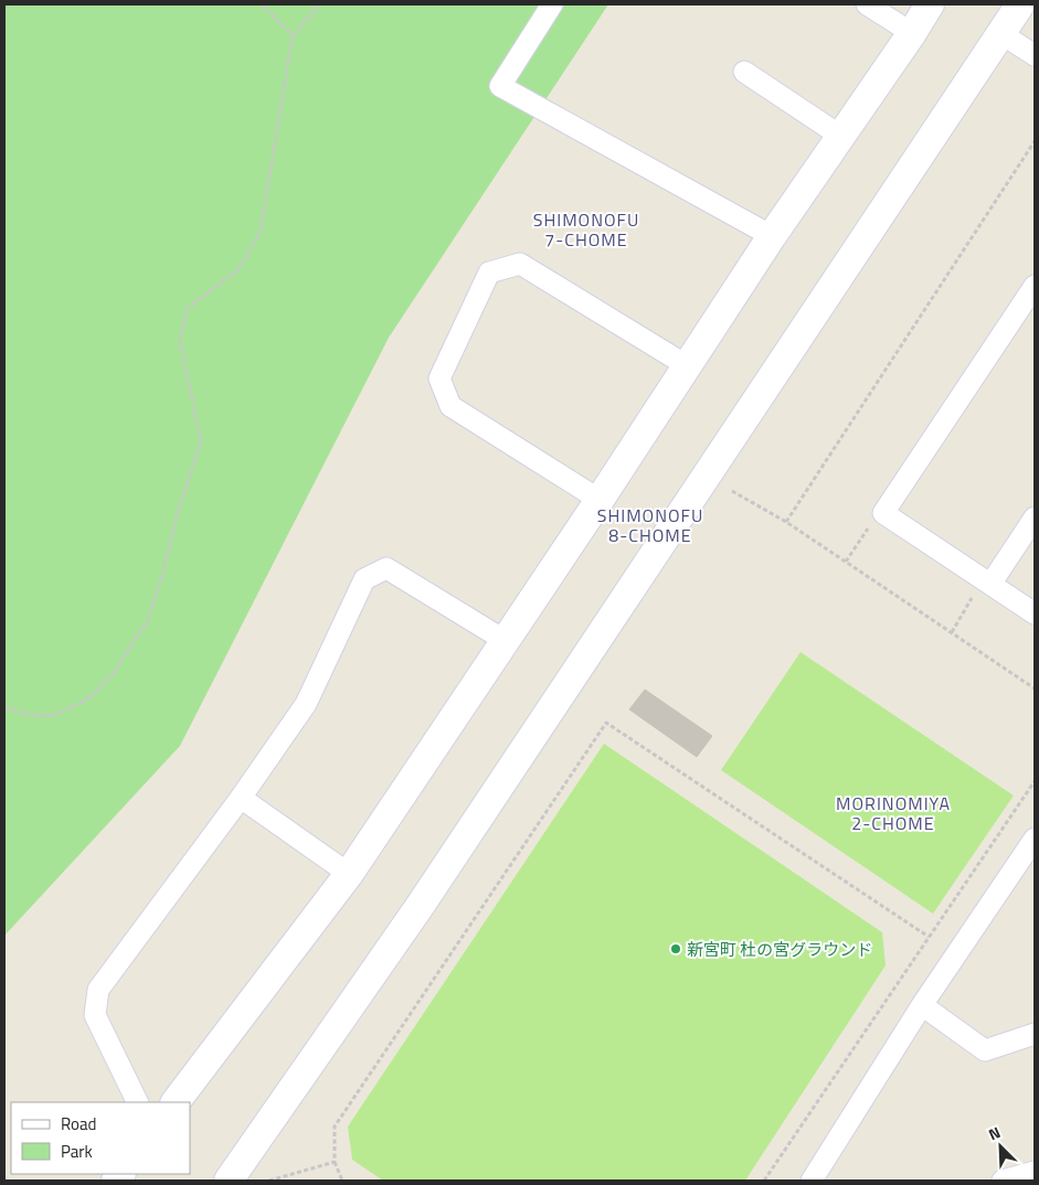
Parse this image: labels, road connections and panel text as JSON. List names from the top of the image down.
{
  "districts": ["SHIMONOFU 7-CHOME", "SHIMONOFU 8-CHOME", "MORINOMIYA 2-CHOME"],
  "places": ["新宮町 杜の宮グラウンド"],
  "legend": ["Road", "Park"],
  "north": "top left"
}
